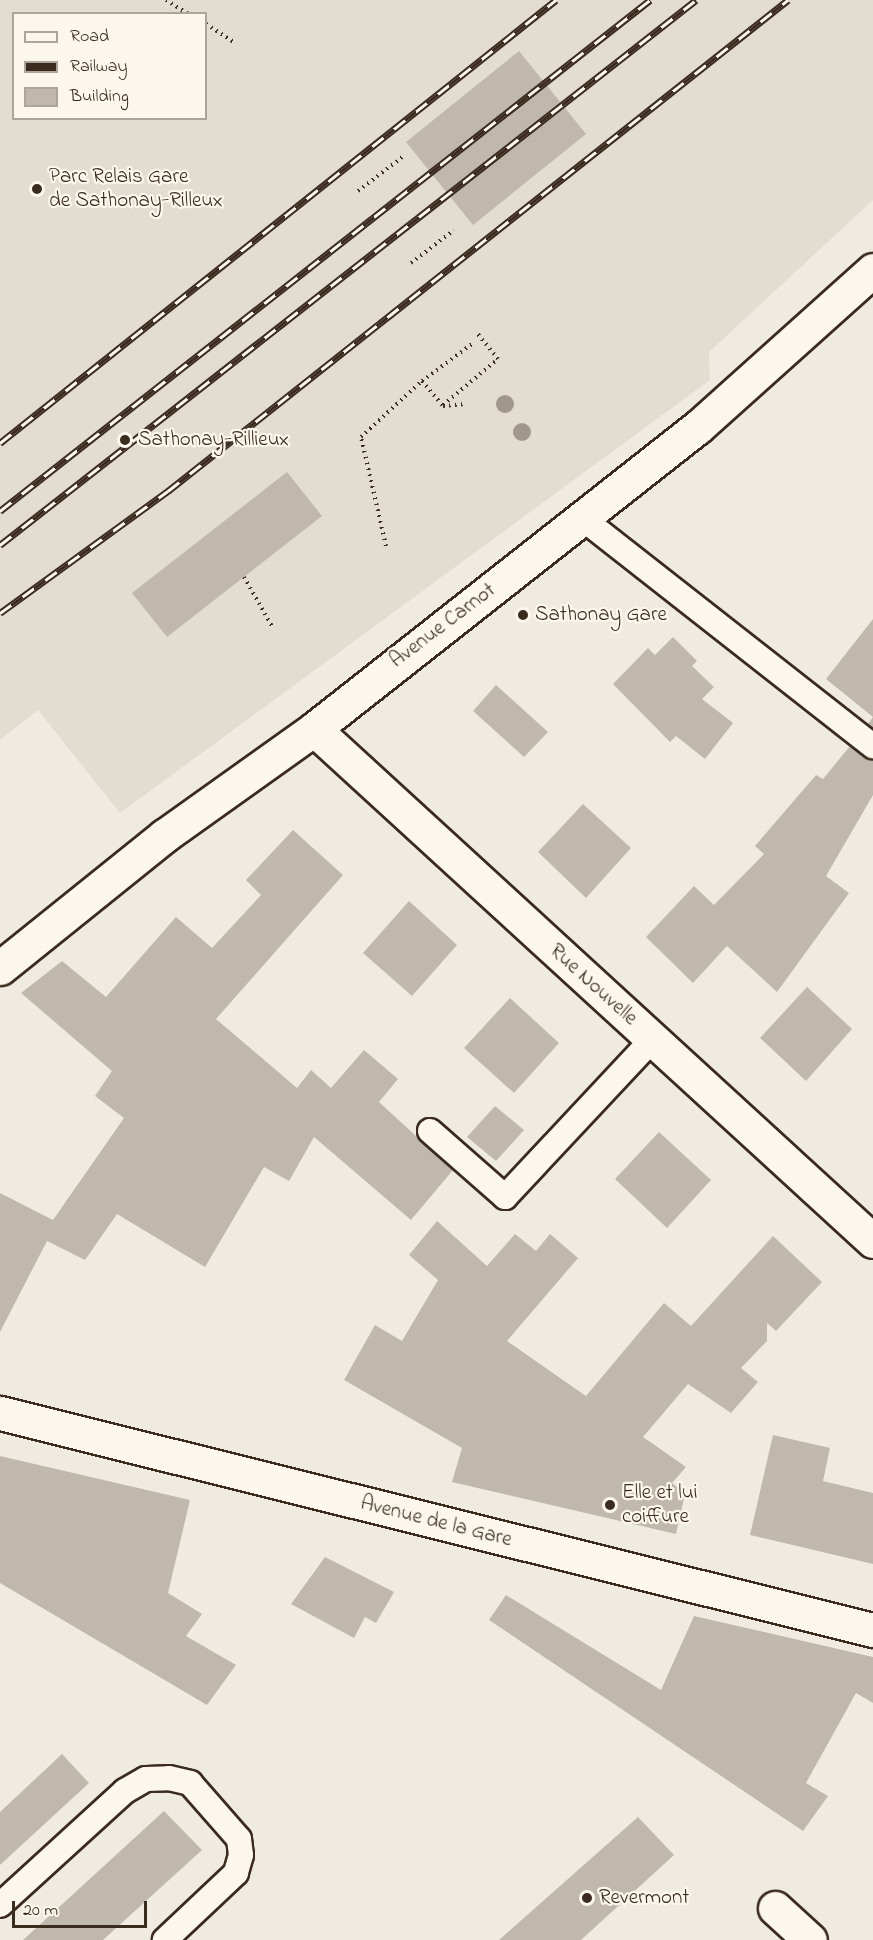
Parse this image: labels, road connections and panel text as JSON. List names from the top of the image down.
{
  "streets": {
    "street": ["Avenue Carnot", "Rue Nouvelle", "Avenue de la Gare"]
  },
  "crossings": [
    ["Avenue Carnot", "Rue Nouvelle"]
  ],
  "places": [
    "Parc Relais Gare de Sathonay-Rilleux",
    "Sathonay-Rillieux",
    "Sathonay Gare",
    "Elle et lui coiffure",
    "Revermont"
  ],
  "legend": ["Road", "Railway", "Building"],
  "scale_bar": "20 m"
}
